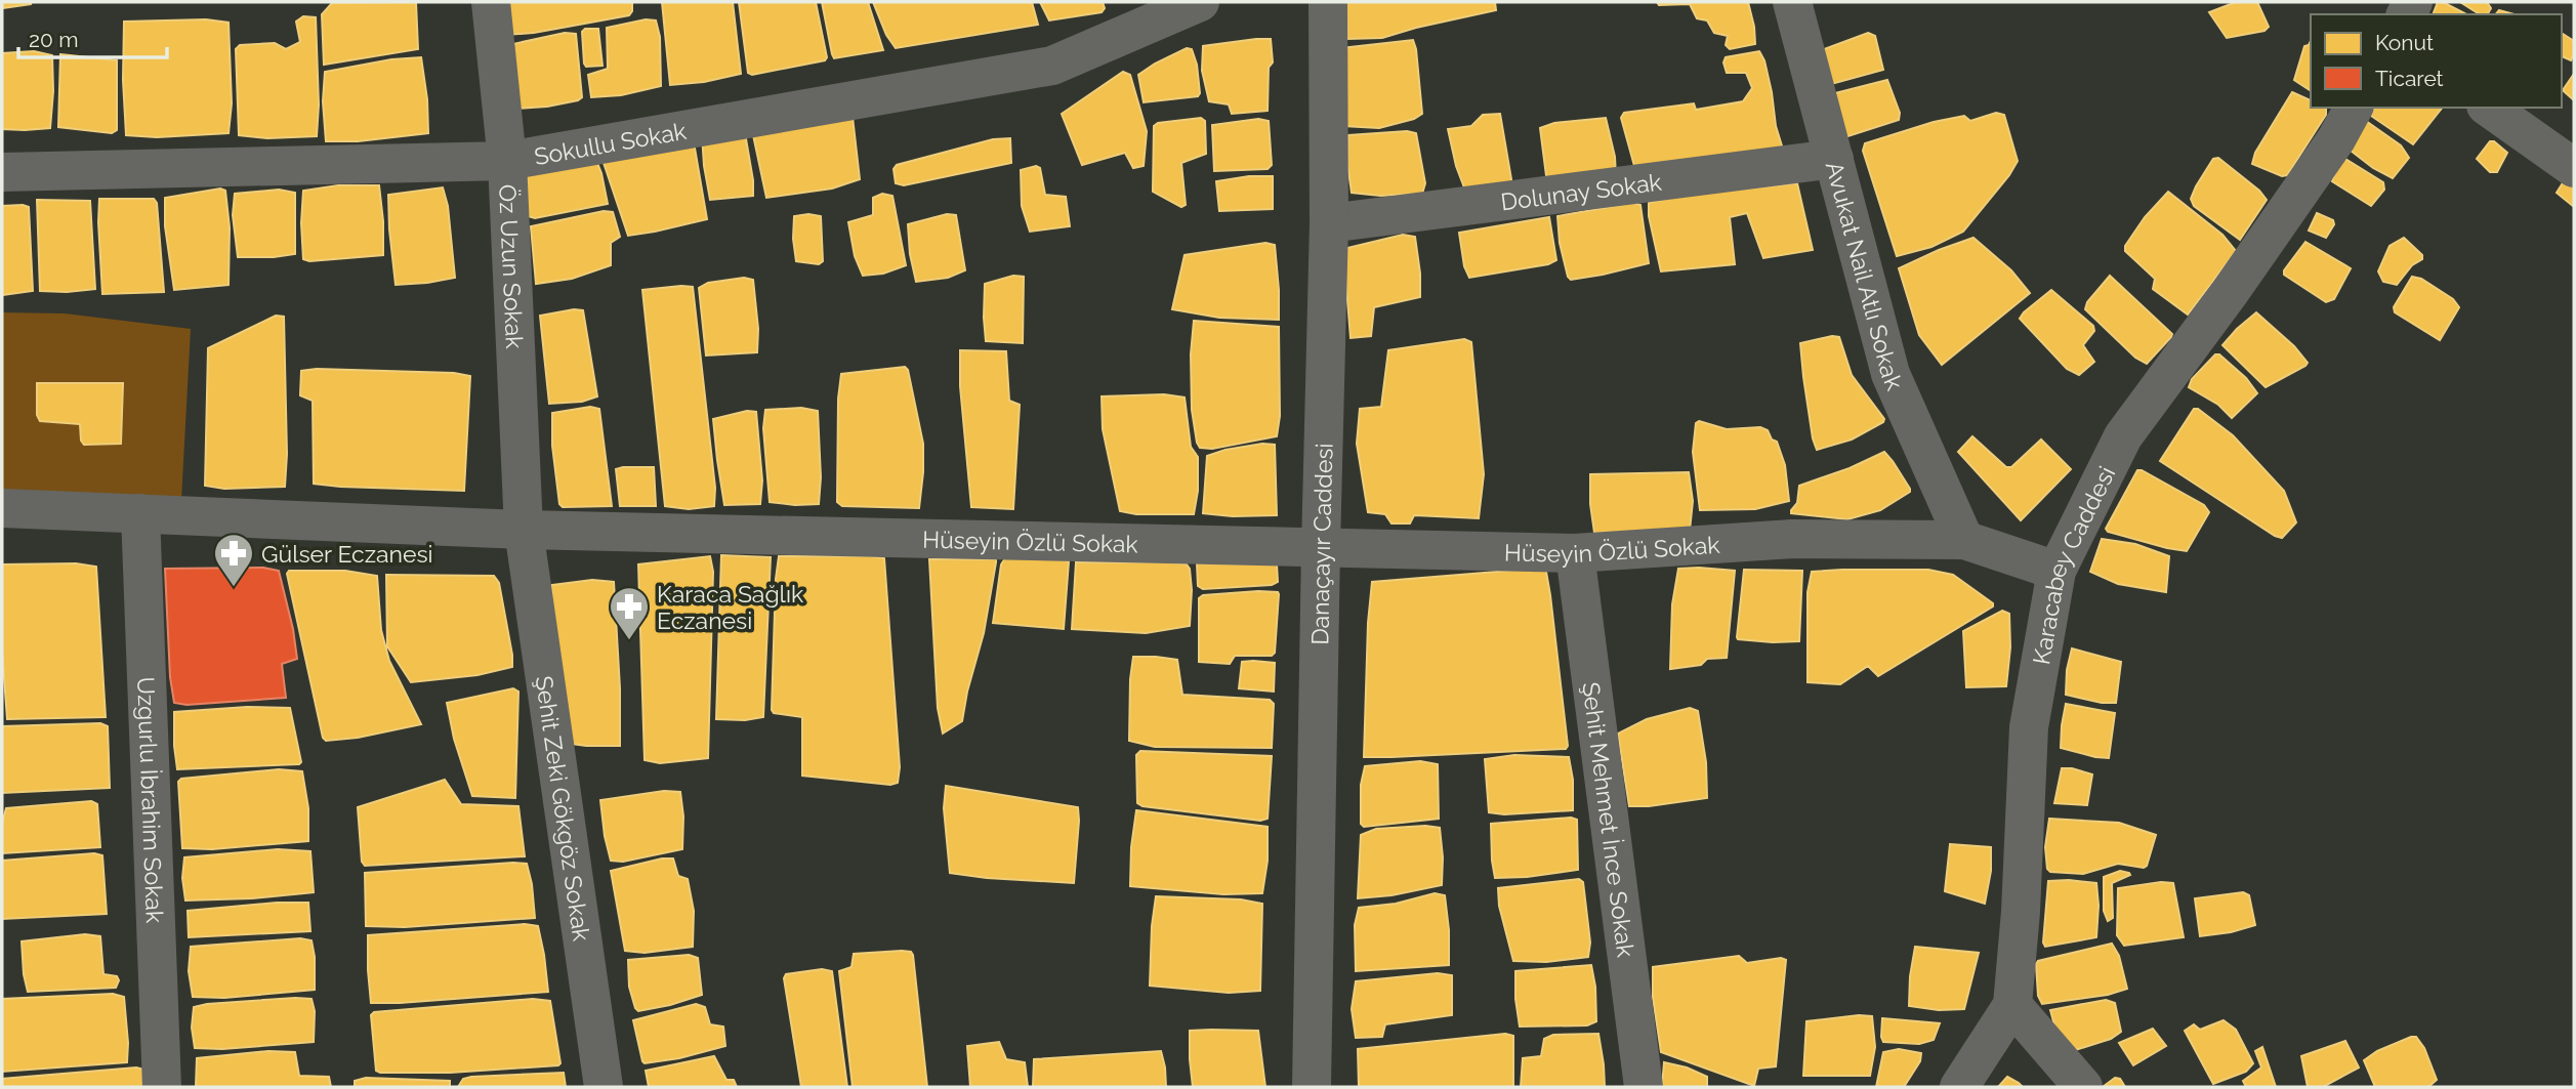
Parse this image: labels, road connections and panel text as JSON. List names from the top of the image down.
{
  "streets": {
    "street": [
      "Sokullu Sokak",
      "Dolunay Sokak",
      "Öz Uzun Sokak",
      "Avukat Nail Atlı Sokak",
      "Hüseyin Özlü Sokak",
      "Danaçayır Caddesi",
      "Karacabey Caddesi",
      "Uzgurlu İbrahim Sokak",
      "Şehit Zeki Gökgöz Sokak",
      "Şehit Mehmet İnce Sokak"
    ]
  },
  "crossings": [
    ["Sokullu Sokak", "Öz Uzun Sokak"],
    ["Dolunay Sokak", "Avukat Nail Atlı Sokak"],
    ["Dolunay Sokak", "Danaçayır Caddesi"],
    ["Öz Uzun Sokak", "Hüseyin Özlü Sokak"],
    ["Öz Uzun Sokak", "Şehit Zeki Gökgöz Sokak"],
    ["Avukat Nail Atlı Sokak", "Hüseyin Özlü Sokak"],
    ["Hüseyin Özlü Sokak", "Danaçayır Caddesi"],
    ["Hüseyin Özlü Sokak", "Karacabey Caddesi"],
    ["Hüseyin Özlü Sokak", "Uzgurlu İbrahim Sokak"],
    ["Hüseyin Özlü Sokak", "Şehit Zeki Gökgöz Sokak"],
    ["Hüseyin Özlü Sokak", "Şehit Mehmet İnce Sokak"]
  ],
  "places": {
    "pharmacy": ["Gülser Eczanesi", "Karaca Sağlık Eczanesi"]
  },
  "legend": ["Konut", "Ticaret"],
  "scale_bar": "20 m"
}
